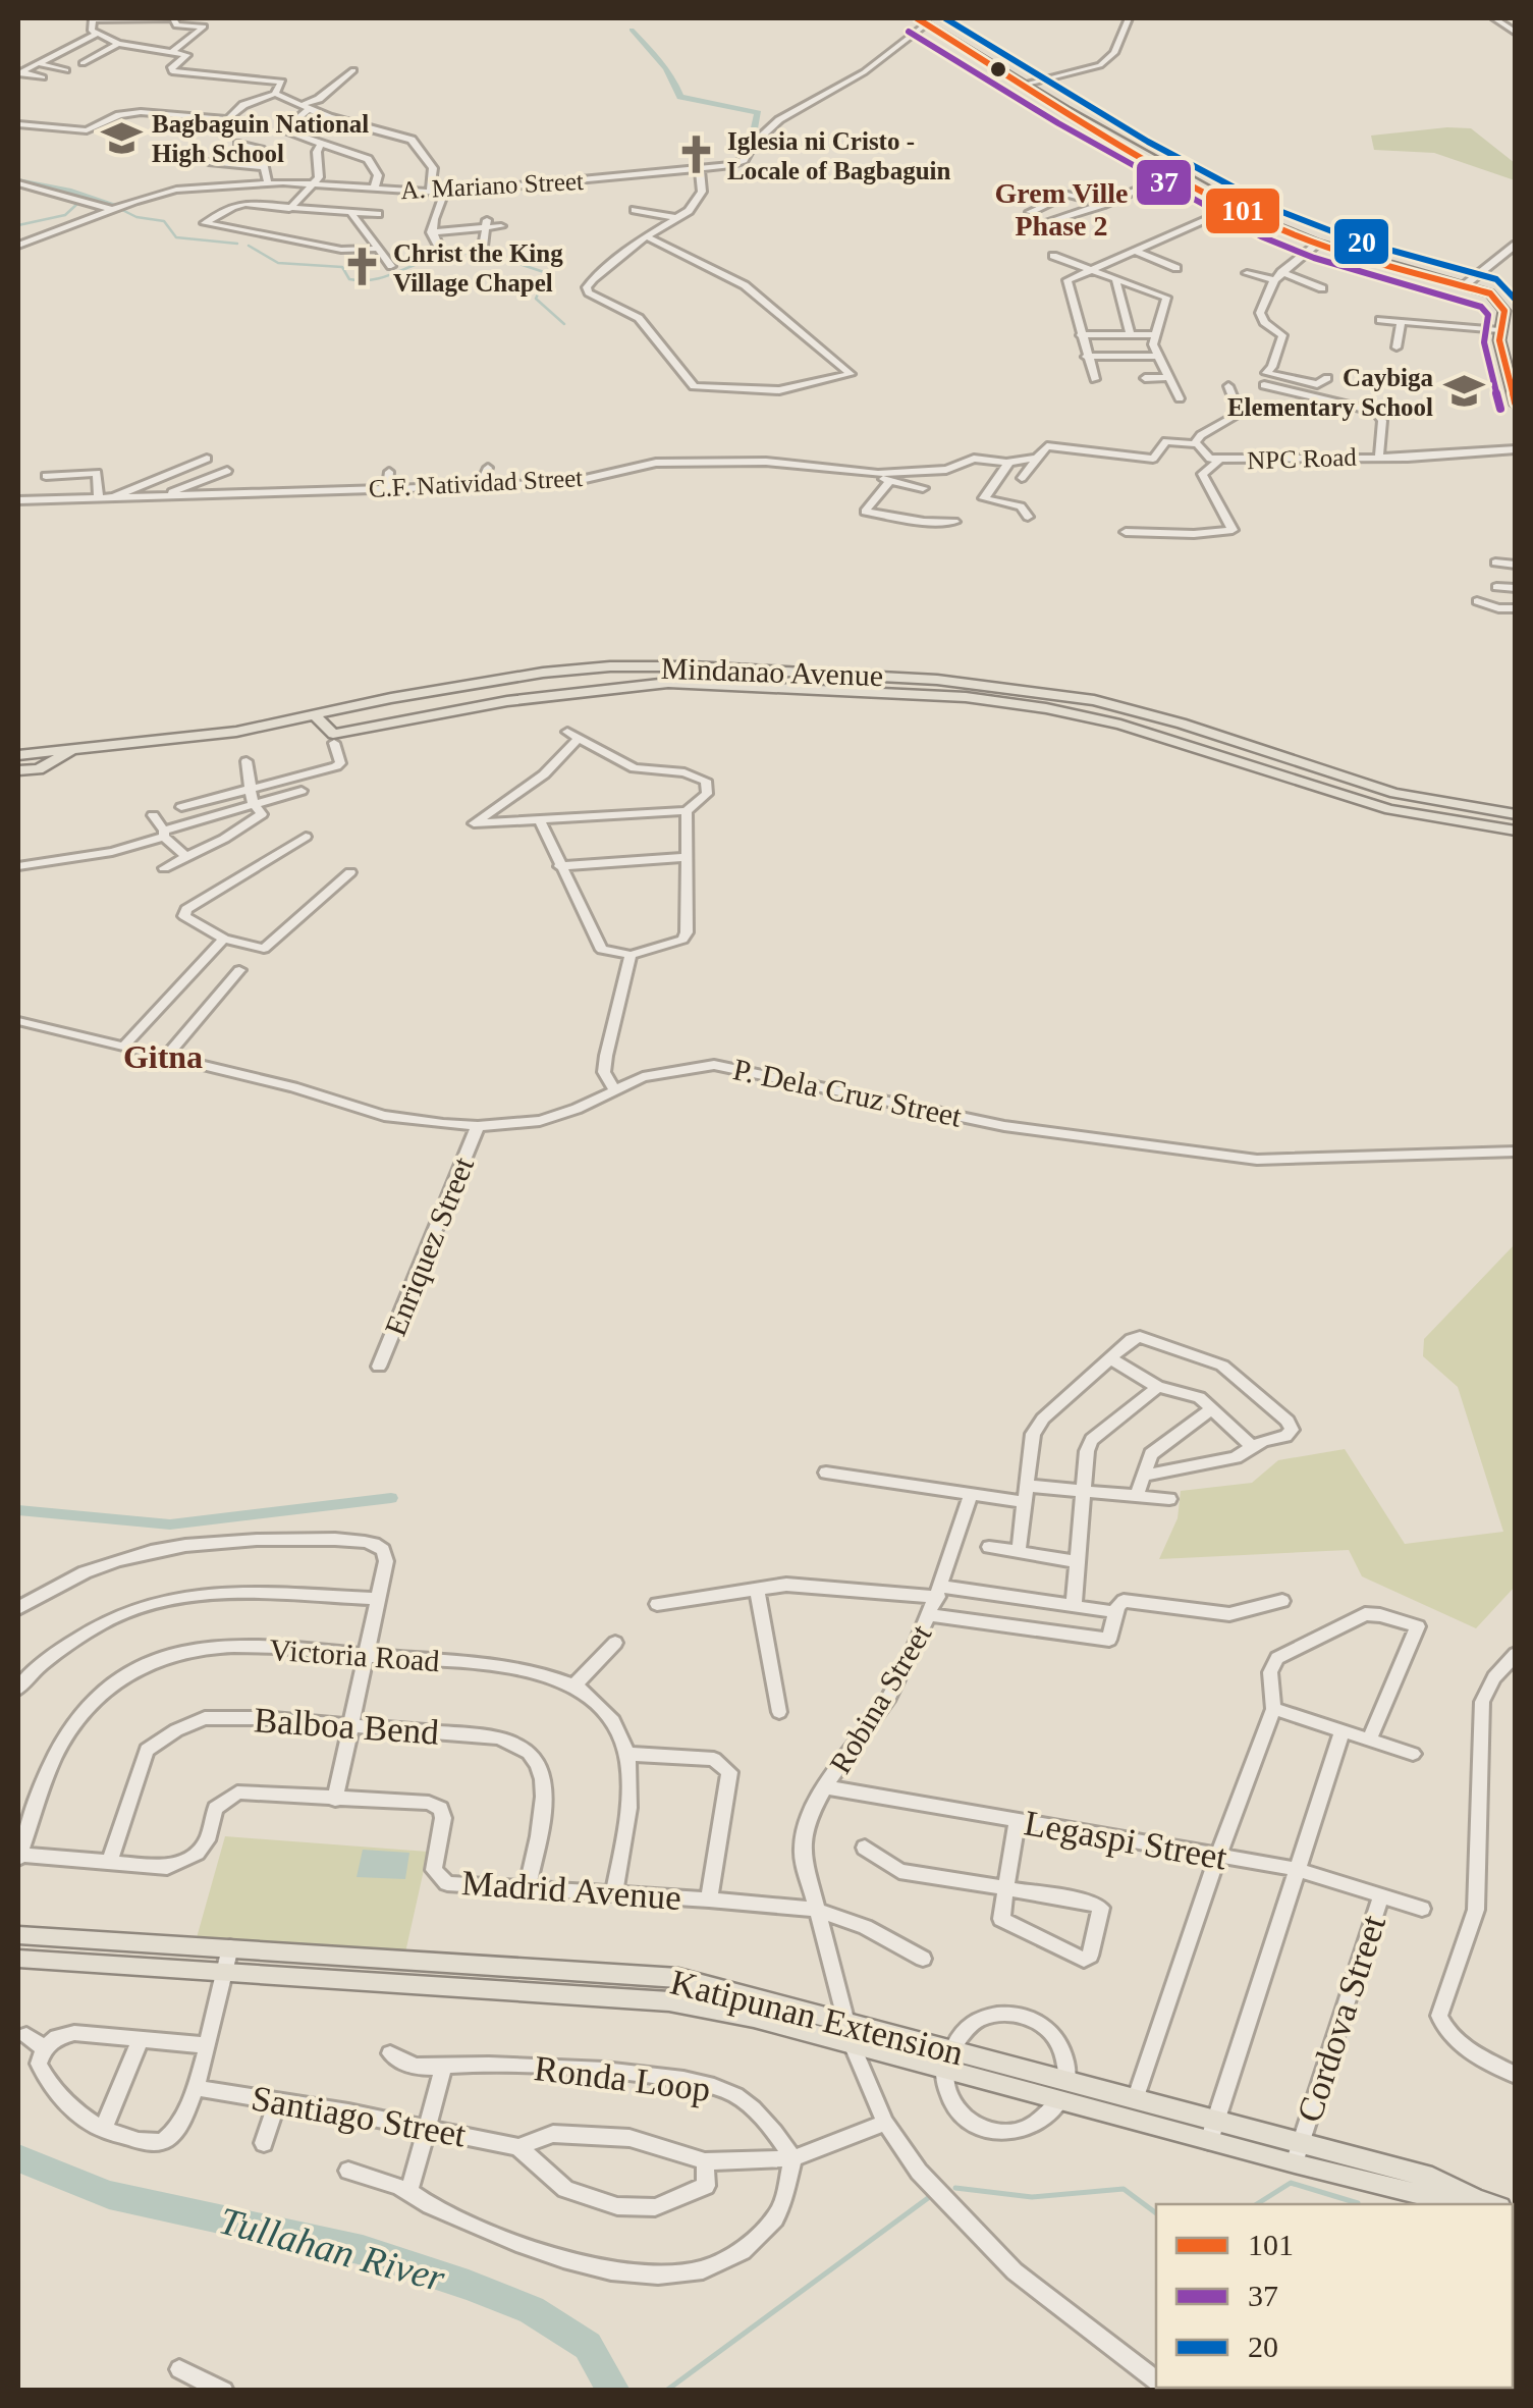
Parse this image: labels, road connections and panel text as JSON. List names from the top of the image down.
{
  "streets": {
    "main road": ["Mindanao Avenue", "Katipunan Extension"],
    "street": [
      "A. Mariano Street",
      "NPC Road",
      "C.F. Natividad Street",
      "P. Dela Cruz Street",
      "Enriquez Street",
      "Victoria Road",
      "Robina Street",
      "Balboa Bend",
      "Legaspi Street",
      "Madrid Avenue",
      "Cordova Street",
      "Ronda Loop",
      "Santiago Street"
    ]
  },
  "crossings": [
    ["P. Dela Cruz Street", "Enriquez Street"],
    ["Victoria Road", "Madrid Avenue"],
    ["Robina Street", "Legaspi Street"],
    ["Robina Street", "Madrid Avenue"],
    ["Robina Street", "Katipunan Extension"],
    ["Robina Street", "Santiago Street"],
    ["Balboa Bend", "Madrid Avenue"],
    ["Legaspi Street", "Cordova Street"],
    ["Katipunan Extension", "Cordova Street"],
    ["Ronda Loop", "Santiago Street"]
  ],
  "districts": ["Grem Ville Phase 2", "Gitna"],
  "water": ["Tullahan River"],
  "places": {
    "school or university": ["Bagbaguin National High School", "Caybiga Elementary School"],
    "church": ["Iglesia ni Cristo - Locale of Bagbaguin", "Christ the King Village Chapel"]
  },
  "lines": ["transit line 101", "transit line 20", "transit line 37"],
  "legend": ["101", "37", "20"]
}
